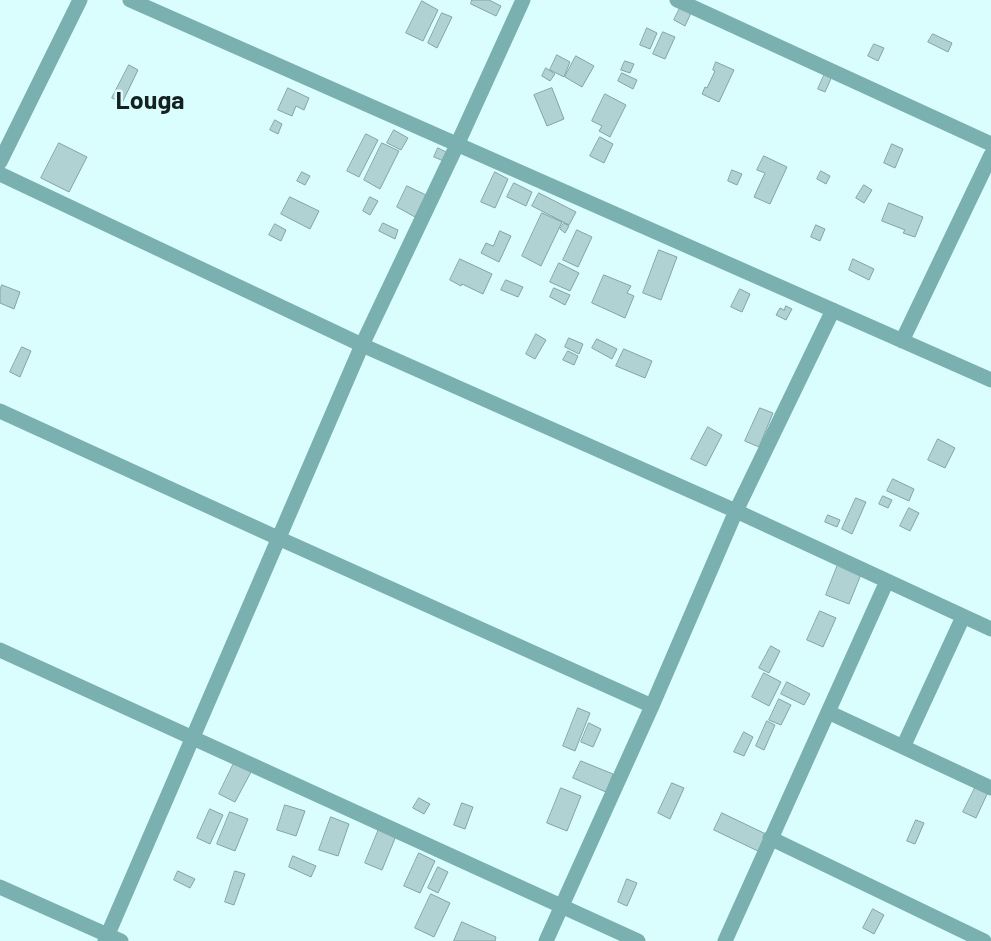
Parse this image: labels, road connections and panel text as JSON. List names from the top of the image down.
{
  "districts": ["Louga"]
}
